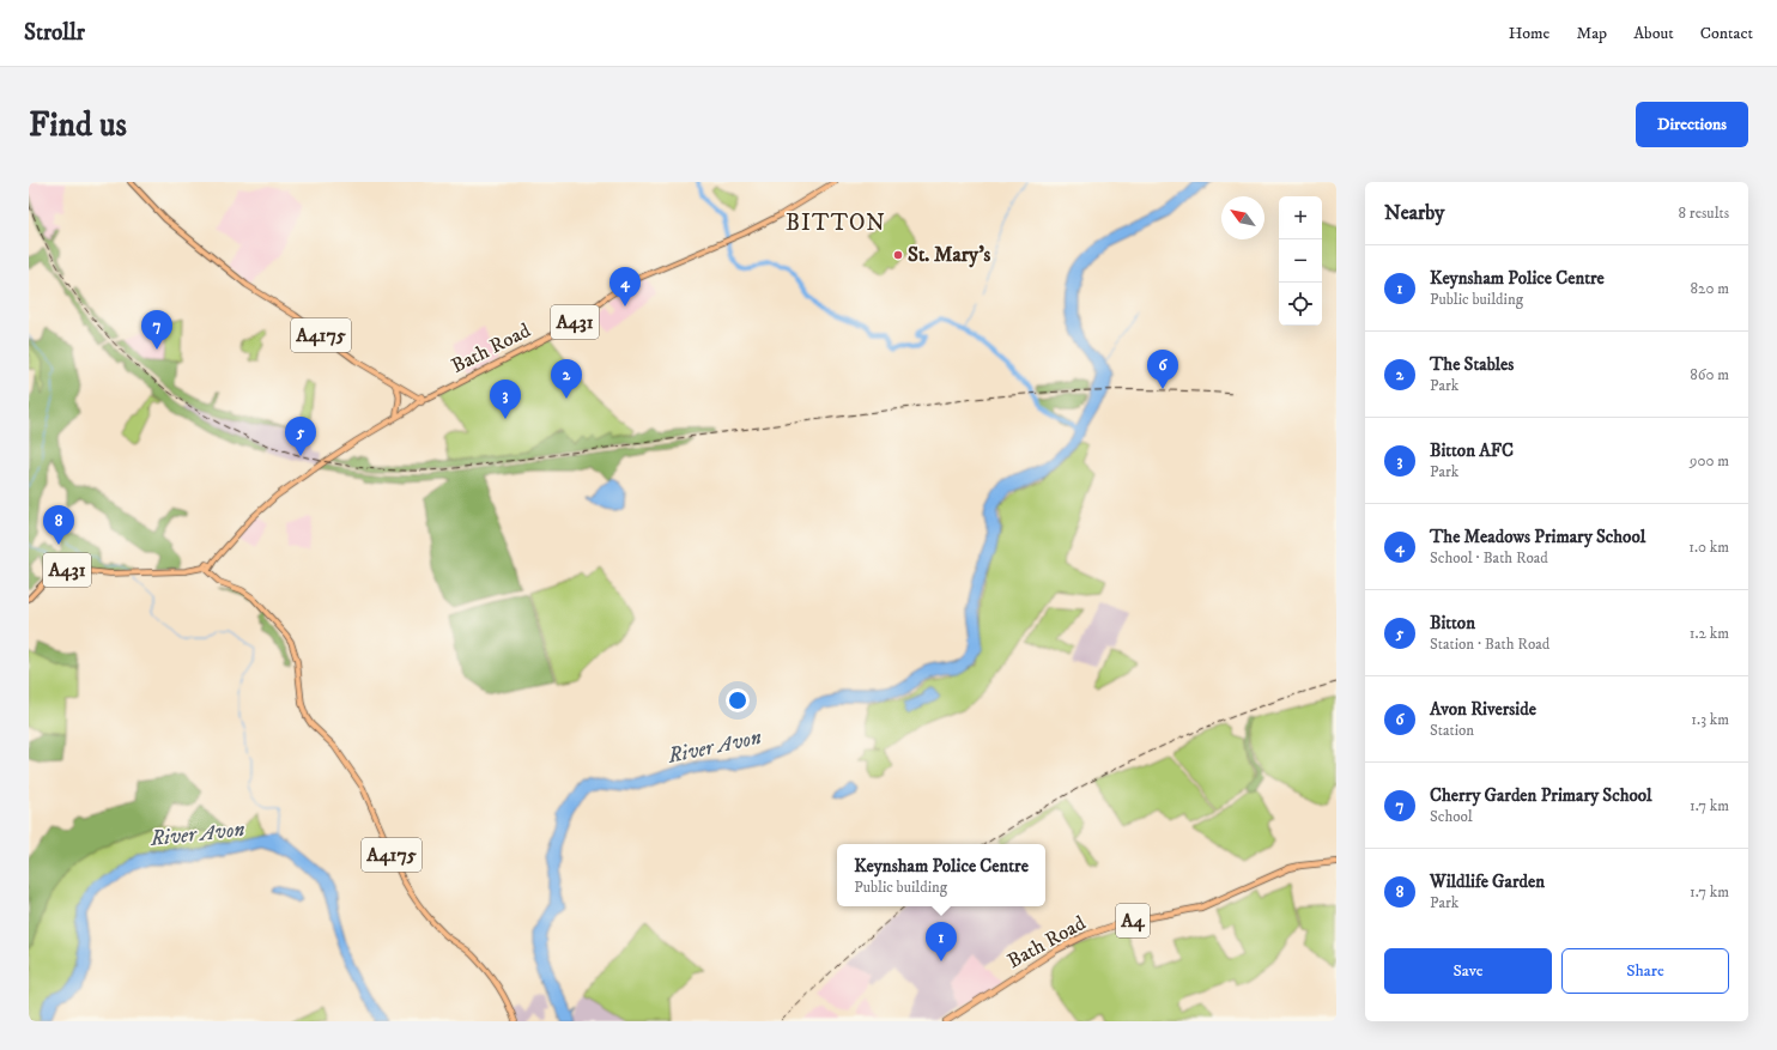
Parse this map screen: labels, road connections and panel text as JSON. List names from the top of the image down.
{
  "streets": {
    "highway": ["Bath Road", "A4"],
    "main road": ["A431", "A4175"]
  },
  "crossings": [
    ["A431", "A4175"],
    ["A431", "Bath Road"],
    ["A4175", "Bath Road"]
  ],
  "districts": ["BITTON"],
  "water": ["River Avon"],
  "places": ["St. Mary's"],
  "north": "top left",
  "page": {
    "header": "Strollr",
    "nav": [
      "Home",
      "Map",
      "About",
      "Contact"
    ],
    "buttons": [
      "Directions",
      ["Save", "Share"]
    ],
    "title": "Find us",
    "heading": ["Nearby", "8 results"],
    "map_buttons": ["+", "−"],
    "list": [
      {
        "mark": "1",
        "name": "Keynsham Police Centre",
        "note": "Public building",
        "value": "820 m"
      },
      {
        "mark": "2",
        "name": "The Stables",
        "note": "Park",
        "value": "860 m"
      },
      {
        "mark": "3",
        "name": "Bitton AFC",
        "note": "Park",
        "value": "900 m"
      },
      {
        "mark": "4",
        "name": "The Meadows Primary School",
        "note": "School · Bath Road",
        "value": "1.0 km"
      },
      {
        "mark": "5",
        "name": "Bitton",
        "note": "Station · Bath Road",
        "value": "1.2 km"
      },
      {
        "mark": "6",
        "name": "Avon Riverside",
        "note": "Station",
        "value": "1.3 km"
      },
      {
        "mark": "7",
        "name": "Cherry Garden Primary School",
        "note": "School",
        "value": "1.7 km"
      },
      {
        "mark": "8",
        "name": "Wildlife Garden",
        "note": "Park",
        "value": "1.7 km"
      }
    ],
    "pins": [
      "4",
      "7",
      "6",
      "2",
      "3",
      "5",
      "8",
      "1"
    ],
    "popup": ["Keynsham Police Centre", "Public building"]
  }
}
